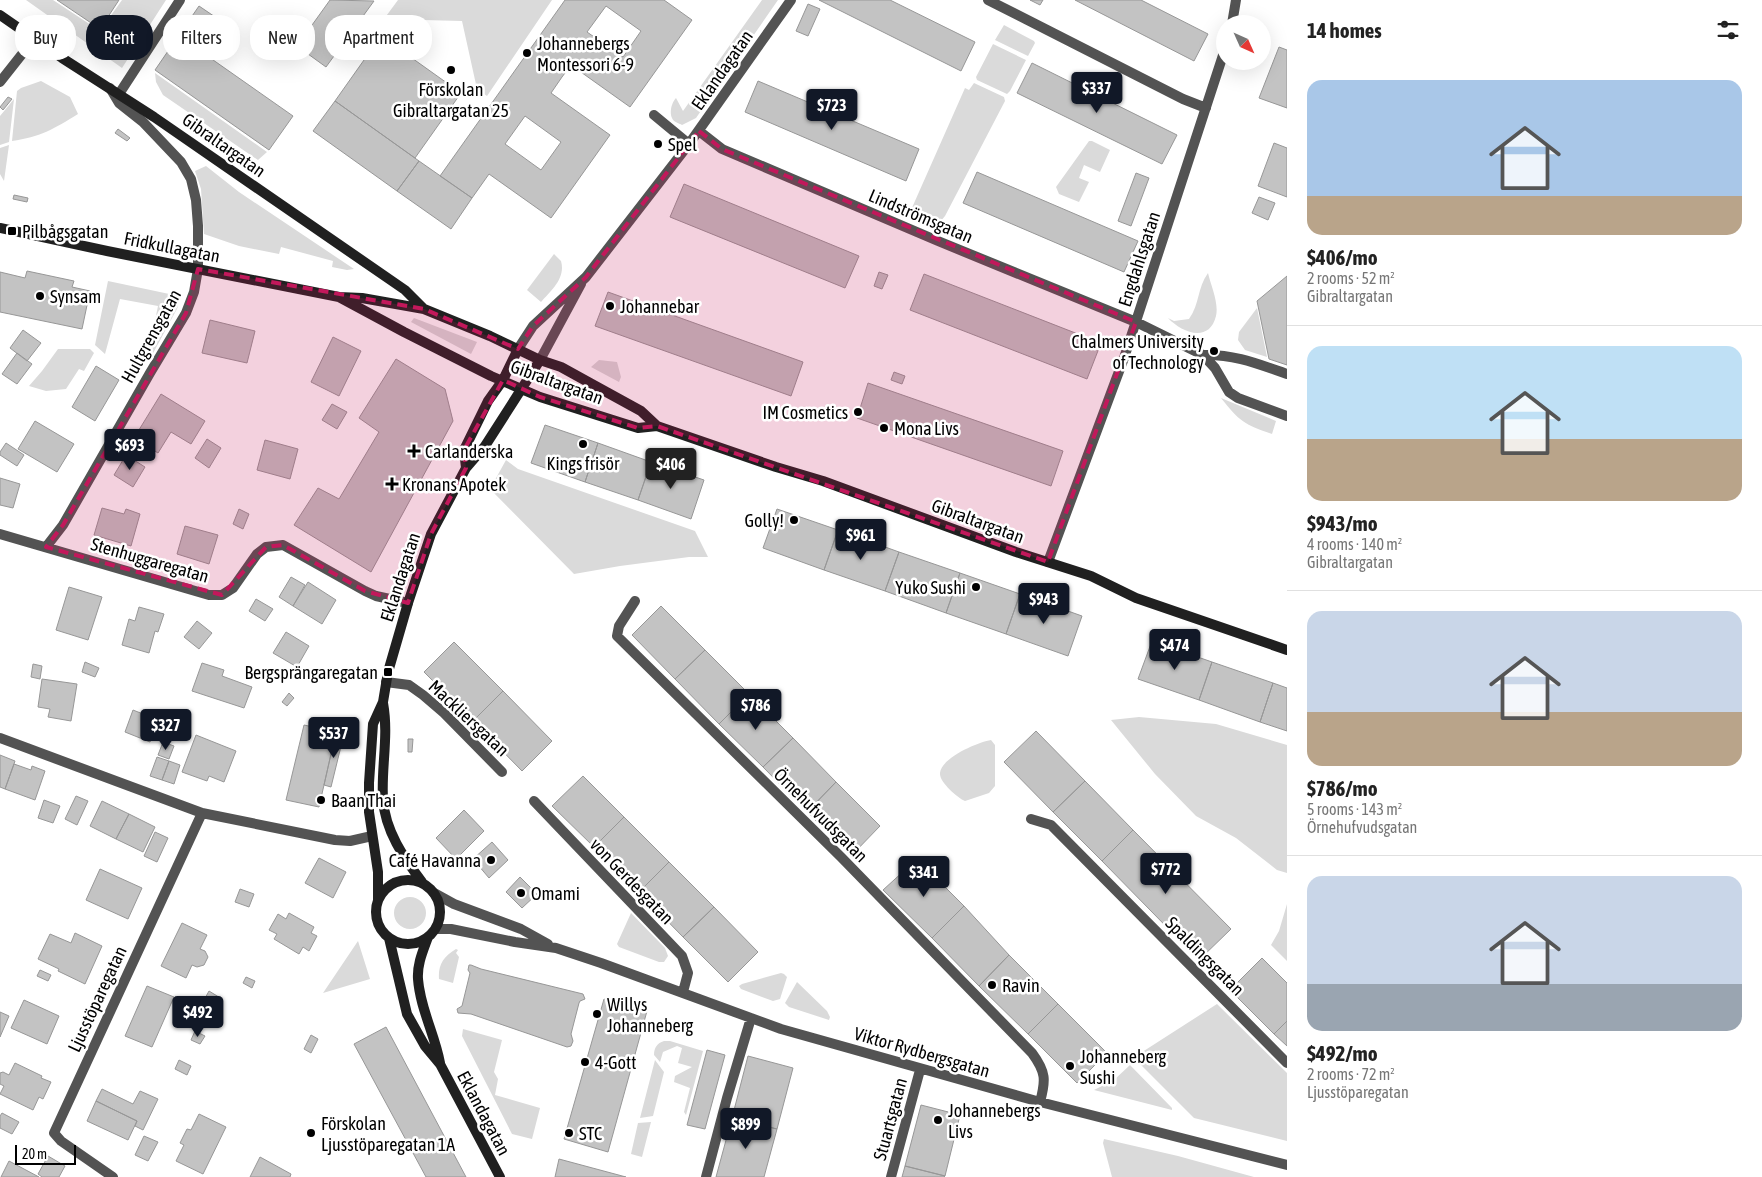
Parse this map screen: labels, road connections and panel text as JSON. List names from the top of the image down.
{
  "streets": {
    "street": [
      "Eklandagatan",
      "Gibraltargatan",
      "Lindströmsgatan",
      "Fridkullagatan",
      "Engdahlsgatan",
      "Hultgrensgatan",
      "Stenhuggaregatan",
      "Mackliersgatan",
      "Örnehufvudsgatan",
      "von Gerdesgatan",
      "Spaldingsgatan",
      "Ljusstöparegatan",
      "Viktor Rydbergsgatan",
      "Stuartsgatan"
    ]
  },
  "crossings": [
    ["Eklandagatan", "Gibraltargatan"],
    ["Eklandagatan", "Lindströmsgatan"],
    ["Eklandagatan", "Stenhuggaregatan"],
    ["Eklandagatan", "Mackliersgatan"],
    ["Eklandagatan", "Viktor Rydbergsgatan"],
    ["Gibraltargatan", "Fridkullagatan"],
    ["Gibraltargatan", "Engdahlsgatan"],
    ["Gibraltargatan", "Hultgrensgatan"],
    ["Lindströmsgatan", "Engdahlsgatan"],
    ["Fridkullagatan", "Hultgrensgatan"],
    ["Hultgrensgatan", "Stenhuggaregatan"],
    ["Örnehufvudsgatan", "Viktor Rydbergsgatan"],
    ["von Gerdesgatan", "Viktor Rydbergsgatan"],
    ["Viktor Rydbergsgatan", "Stuartsgatan"]
  ],
  "places": {
    "other": [
      "Johannebergs Montessori 6-9",
      "Förskolan Gibraltargatan 25",
      "Spel",
      "Synsam",
      "Johannebar",
      "Chalmers University of Technology",
      "IM Cosmetics",
      "Mona Livs",
      "Kings frisör",
      "Golly!",
      "Yuko Sushi",
      "Baan Thai",
      "Café Havanna",
      "Omami",
      "Ravin",
      "Willys Johanneberg",
      "4-Gott",
      "Johanneberg Sushi",
      "Johannebergs Livs",
      "Förskolan Ljusstöparegatan 1A",
      "STC"
    ],
    "transit": ["Pilbågsgatan", "Bergsprängaregatan"],
    "health": ["Carlanderska", "Kronans Apotek"]
  },
  "scale_bar": "20 m",
  "north": "bottom right",
  "page": {
    "heading": "14 homes",
    "chip": [
      "Buy",
      "Rent",
      "Filters",
      "New",
      "Apartment"
    ],
    "list": [
      {
        "name": "$406/mo",
        "note": "2 rooms · 52 m² · Gibraltargatan"
      },
      {
        "name": "$943/mo",
        "note": "4 rooms · 140 m² · Gibraltargatan"
      },
      {
        "name": "$786/mo",
        "note": "5 rooms · 143 m² · Örnehufvudsgatan"
      },
      {
        "name": "$492/mo",
        "note": "2 rooms · 72 m² · Ljusstöparegatan"
      }
    ],
    "price": [
      "$337",
      "$723",
      "$693",
      "$406",
      "$961",
      "$943",
      "$474",
      "$786",
      "$327",
      "$537",
      "$772",
      "$341",
      "$492",
      "$899"
    ],
    "scale": "20 m"
  }
}
